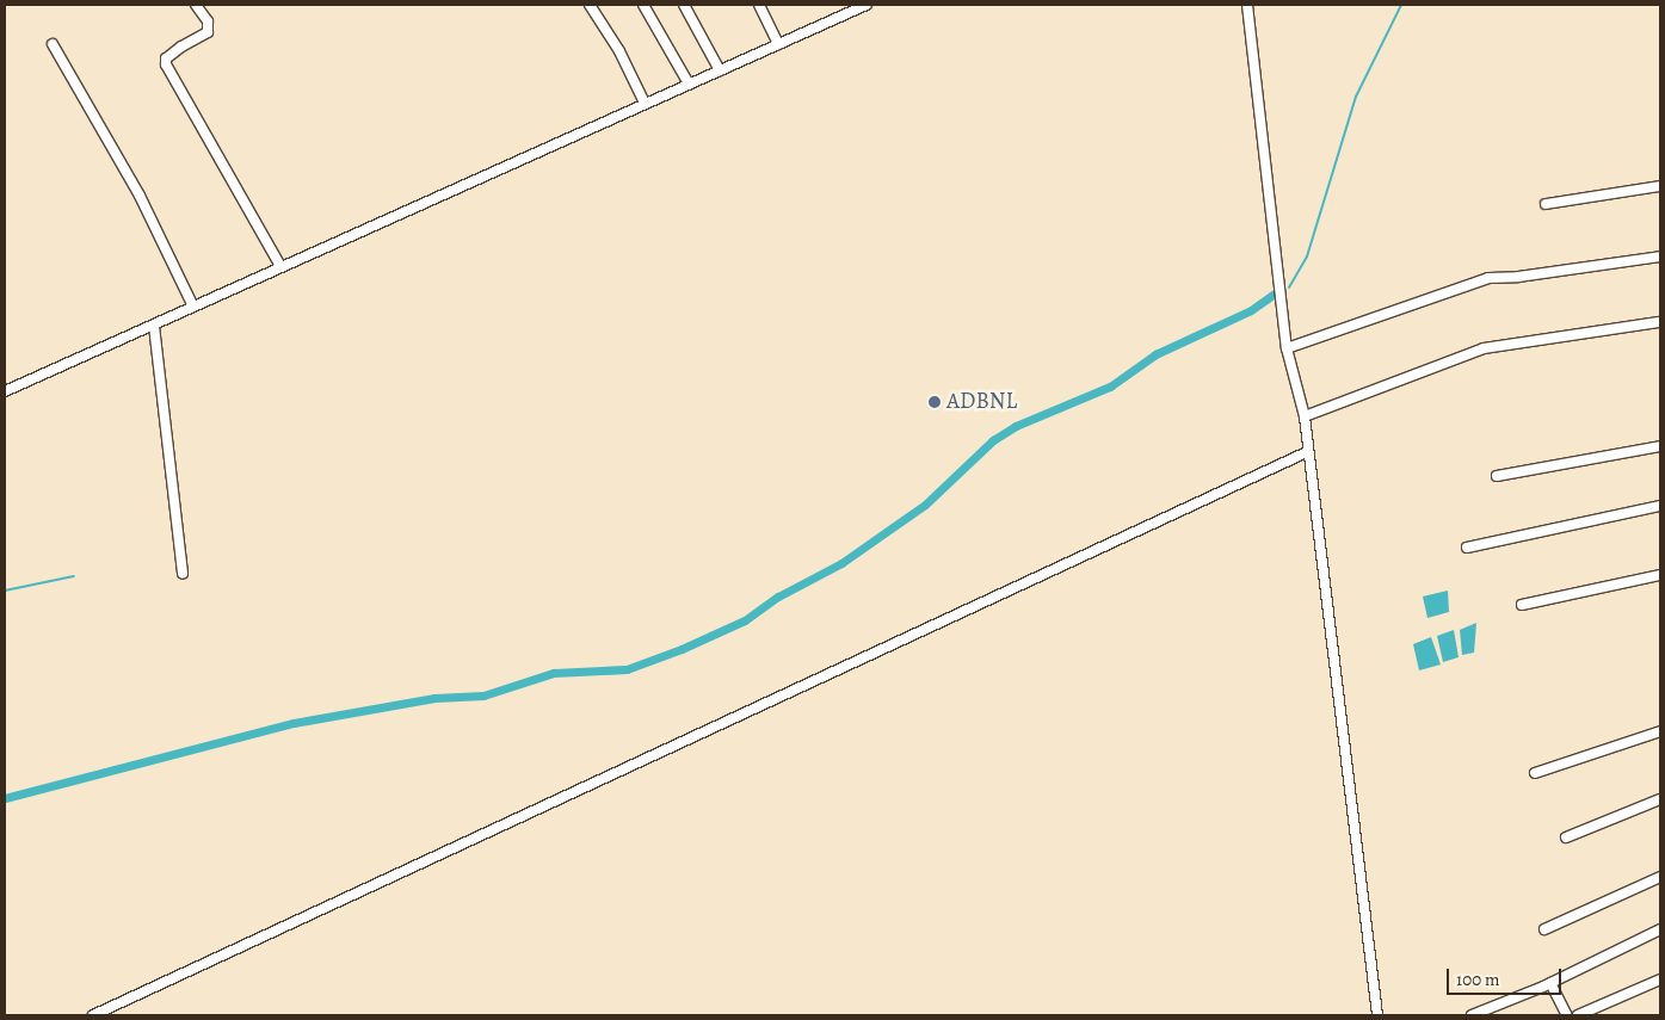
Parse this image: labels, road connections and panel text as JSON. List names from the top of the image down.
{
  "places": ["ADBNL"],
  "scale_bar": "100 m"
}
